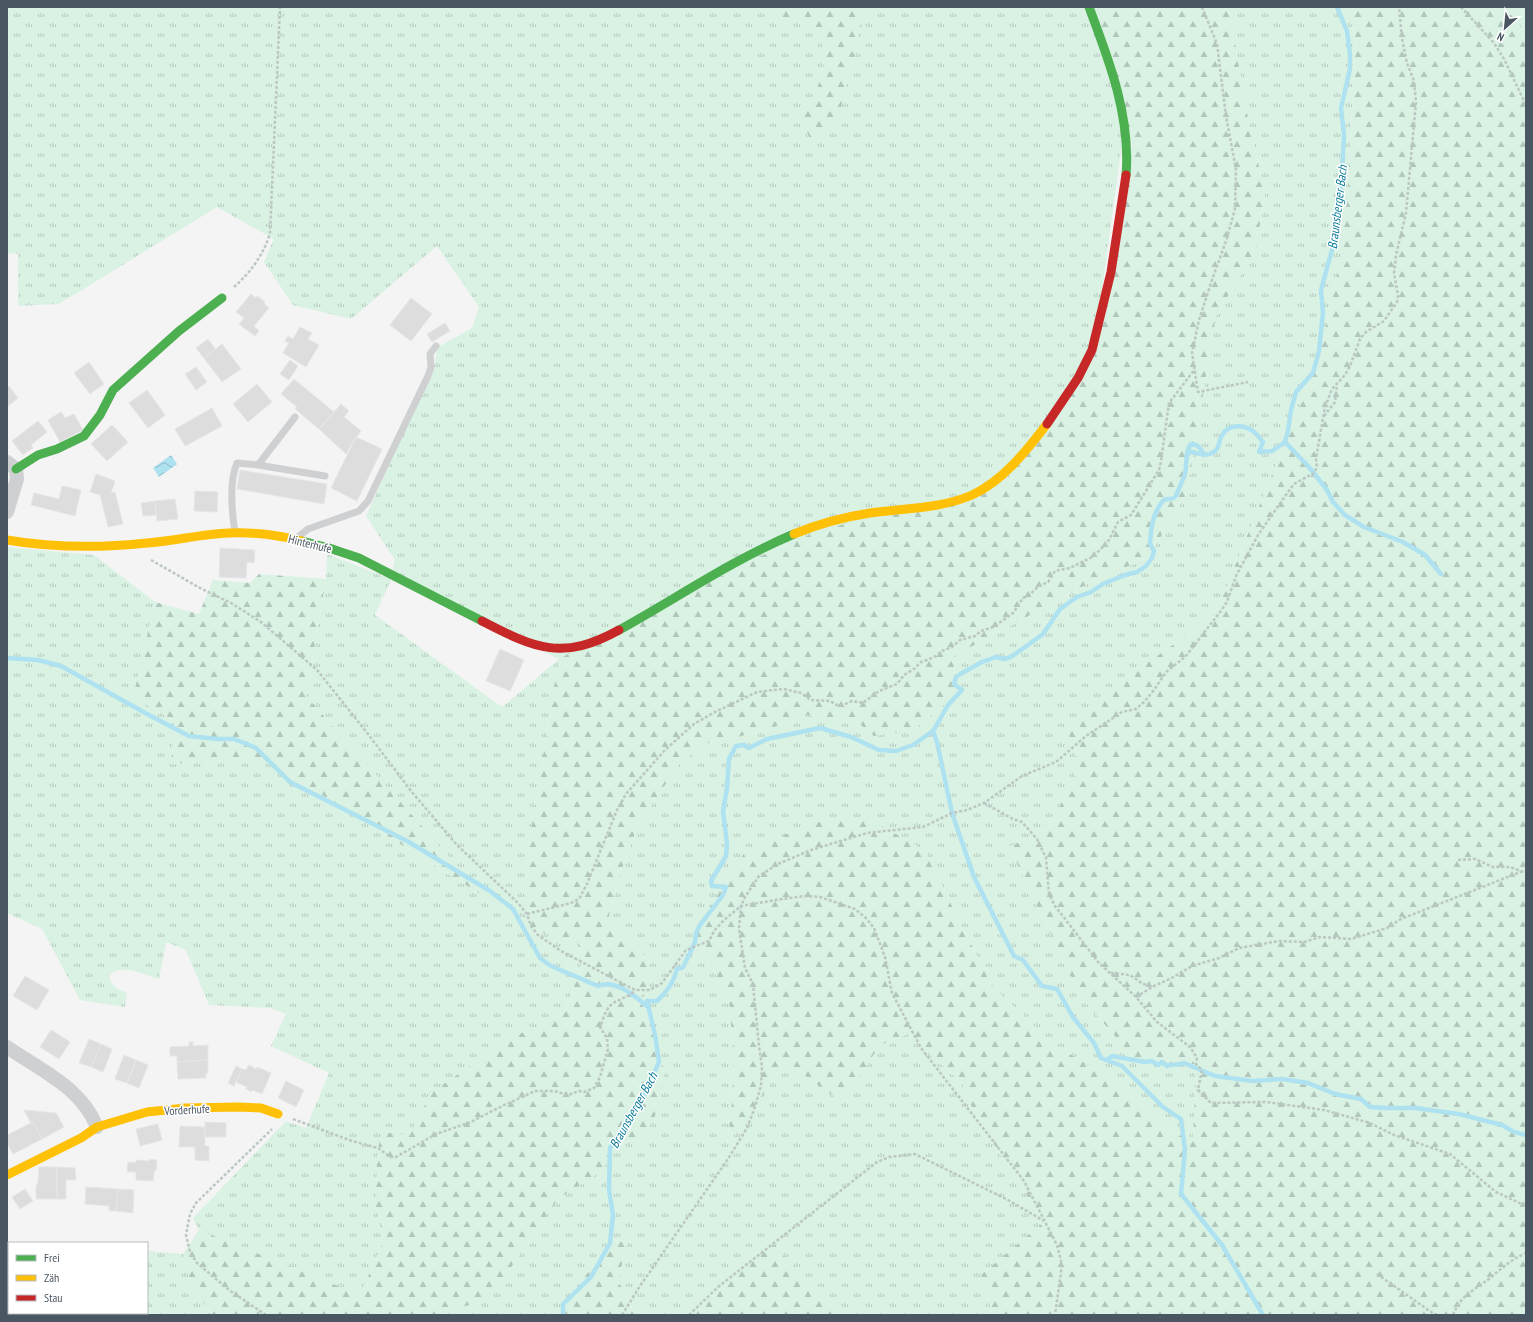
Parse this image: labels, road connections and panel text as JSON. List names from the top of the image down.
{
  "streets": {
    "street": ["Hinterhufe", "Vorderhufe"]
  },
  "water": ["Braunsberger Bach"],
  "legend": ["Frei", "Zäh", "Stau"],
  "north": "bottom left"
}
